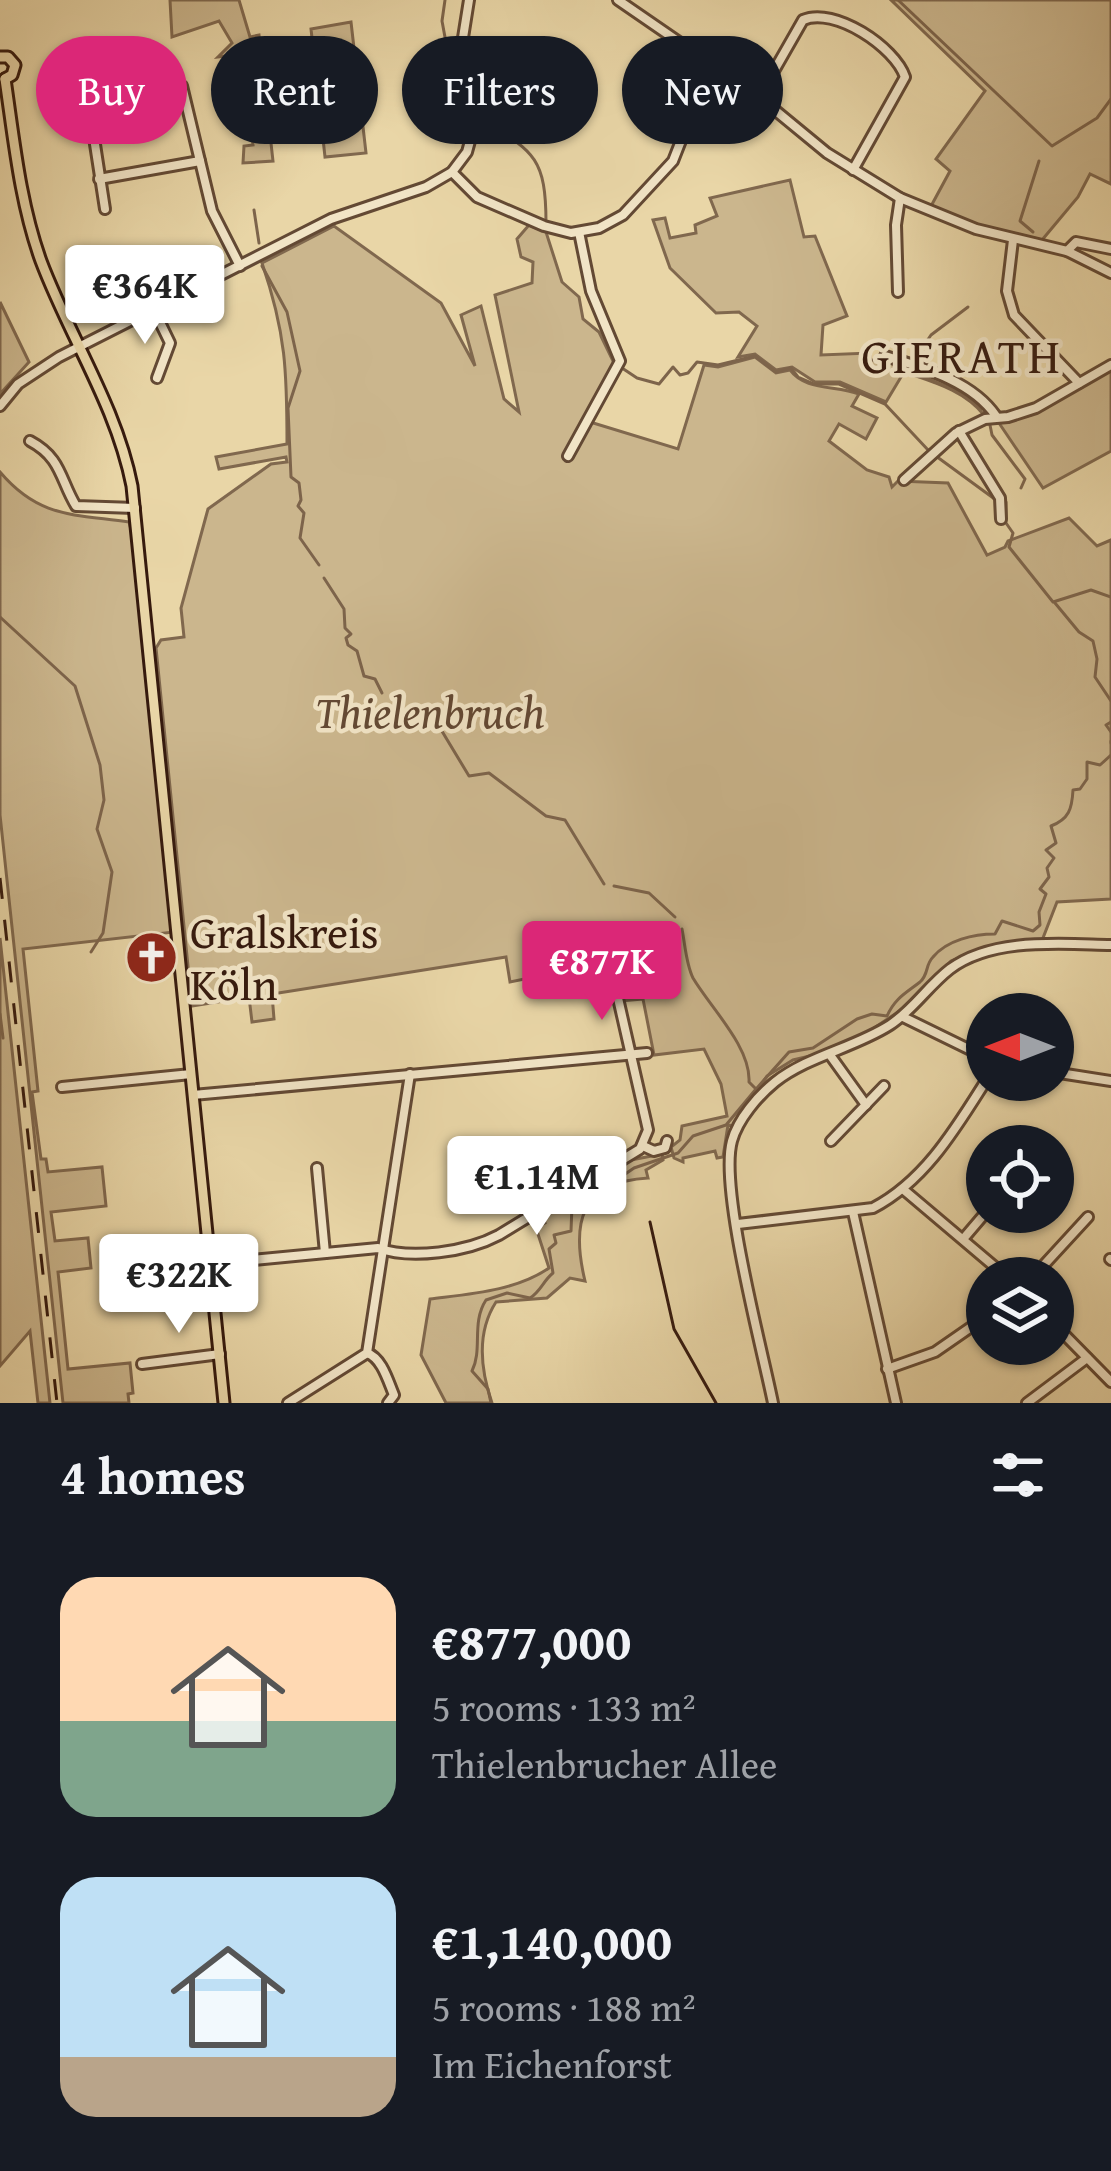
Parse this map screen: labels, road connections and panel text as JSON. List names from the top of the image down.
{
  "districts": ["GIERATH"],
  "parks": ["Thielenbruch"],
  "places": {
    "church": ["Gralskreis Köln"]
  },
  "north": "left",
  "page": {
    "chip": [
      "Buy",
      "Rent",
      "Filters",
      "New"
    ],
    "price": [
      "€364K",
      "€877K",
      "€1.14M",
      "€322K"
    ],
    "heading": "4 homes",
    "list": [
      {
        "name": "€877,000",
        "note": "5 rooms · 133 m² · Thielenbrucher Allee"
      },
      {
        "name": "€1,140,000",
        "note": "5 rooms · 188 m² · Im Eichenforst"
      }
    ]
  }
}
